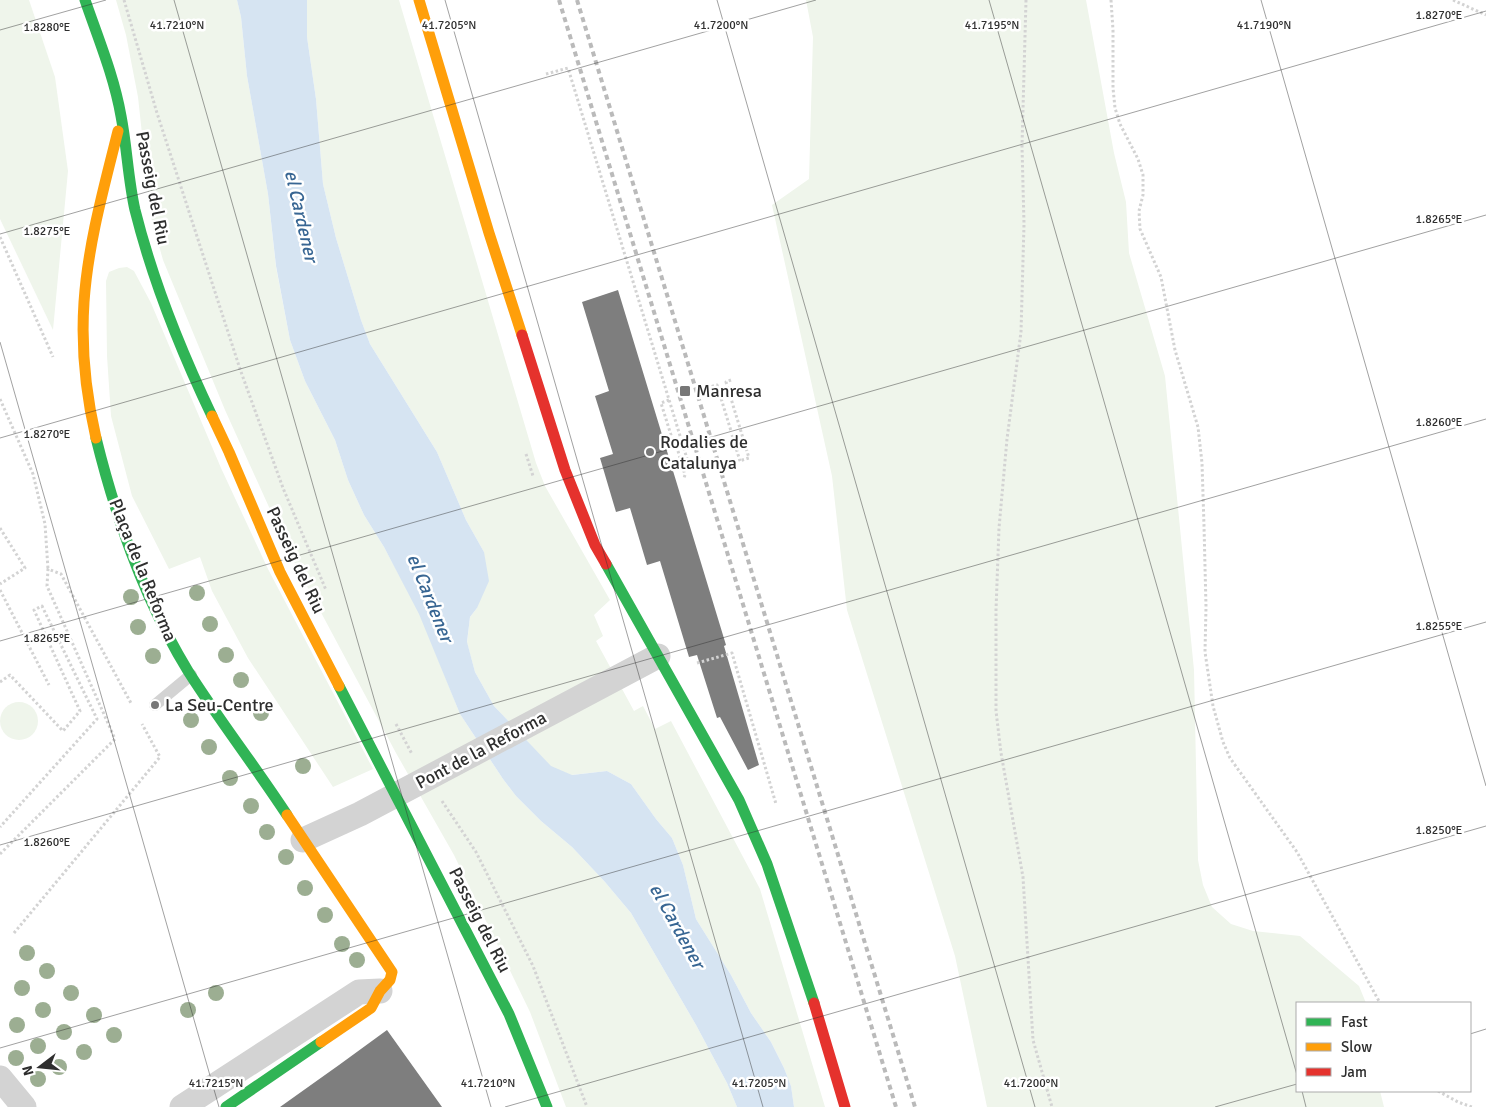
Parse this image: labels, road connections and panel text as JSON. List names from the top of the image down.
{
  "streets": {
    "street": ["Passeig del Riu", "Plaça de la Reforma", "Pont de la Reforma"]
  },
  "crossings": [
    ["Passeig del Riu", "Plaça de la Reforma"],
    ["Plaça de la Reforma", "Pont de la Reforma"]
  ],
  "water": ["el Cardener"],
  "places": {
    "transit": ["Manresa"],
    "other": ["Rodalies de Catalunya", "La Seu-Centre"]
  },
  "legend": ["Fast", "Slow", "Jam"],
  "north": "left",
  "coordinates": [
    "1.8270°E",
    "41.7210°N",
    "41.7205°N",
    "41.7200°N",
    "41.7195°N",
    "41.7190°N",
    "1.8280°E",
    "1.8265°E",
    "1.8275°E",
    "1.8260°E",
    "1.8255°E",
    "1.8250°E",
    "41.7215°N"
  ]
}
